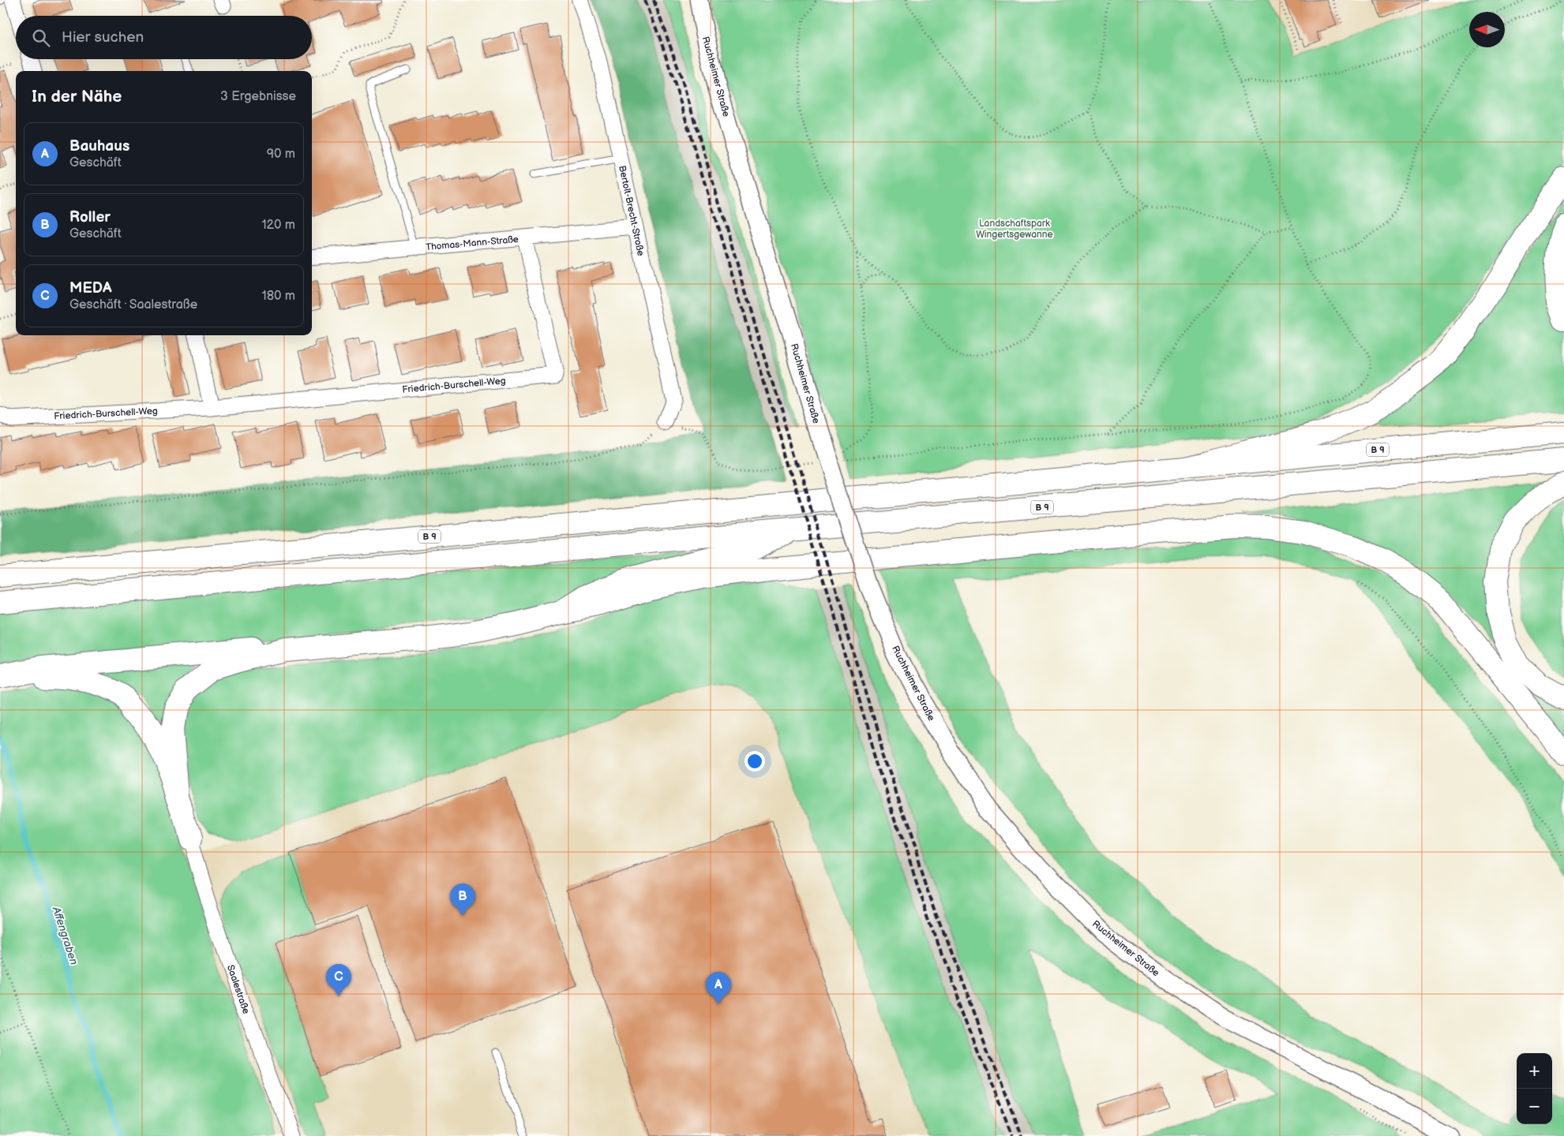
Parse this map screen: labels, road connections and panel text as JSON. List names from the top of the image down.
{
  "streets": {
    "highway": ["B 9"],
    "street": [
      "Ruchheimer Straße",
      "Bertolt-Brecht-Straße",
      "Thomas-Mann-Straße",
      "Friedrich-Burschell-Weg",
      "Saalestraße"
    ]
  },
  "crossings": [
    ["Bertolt-Brecht-Straße", "Thomas-Mann-Straße"],
    ["Thomas-Mann-Straße", "Friedrich-Burschell-Weg"]
  ],
  "water": ["Affengraben"],
  "parks": ["Landschaftspark Wingertsgewanne"],
  "north": "left",
  "page": {
    "search": "Hier suchen",
    "heading": ["In der Nähe", "3 Ergebnisse"],
    "list": [
      {
        "mark": "A",
        "name": "Bauhaus",
        "note": "Geschäft",
        "value": "90 m"
      },
      {
        "mark": "B",
        "name": "Roller",
        "note": "Geschäft",
        "value": "120 m"
      },
      {
        "mark": "C",
        "name": "MEDA",
        "note": "Geschäft · Saalestraße",
        "value": "180 m"
      }
    ],
    "pins": ["B", "C", "A"],
    "map_buttons": ["+", "−"]
  }
}
